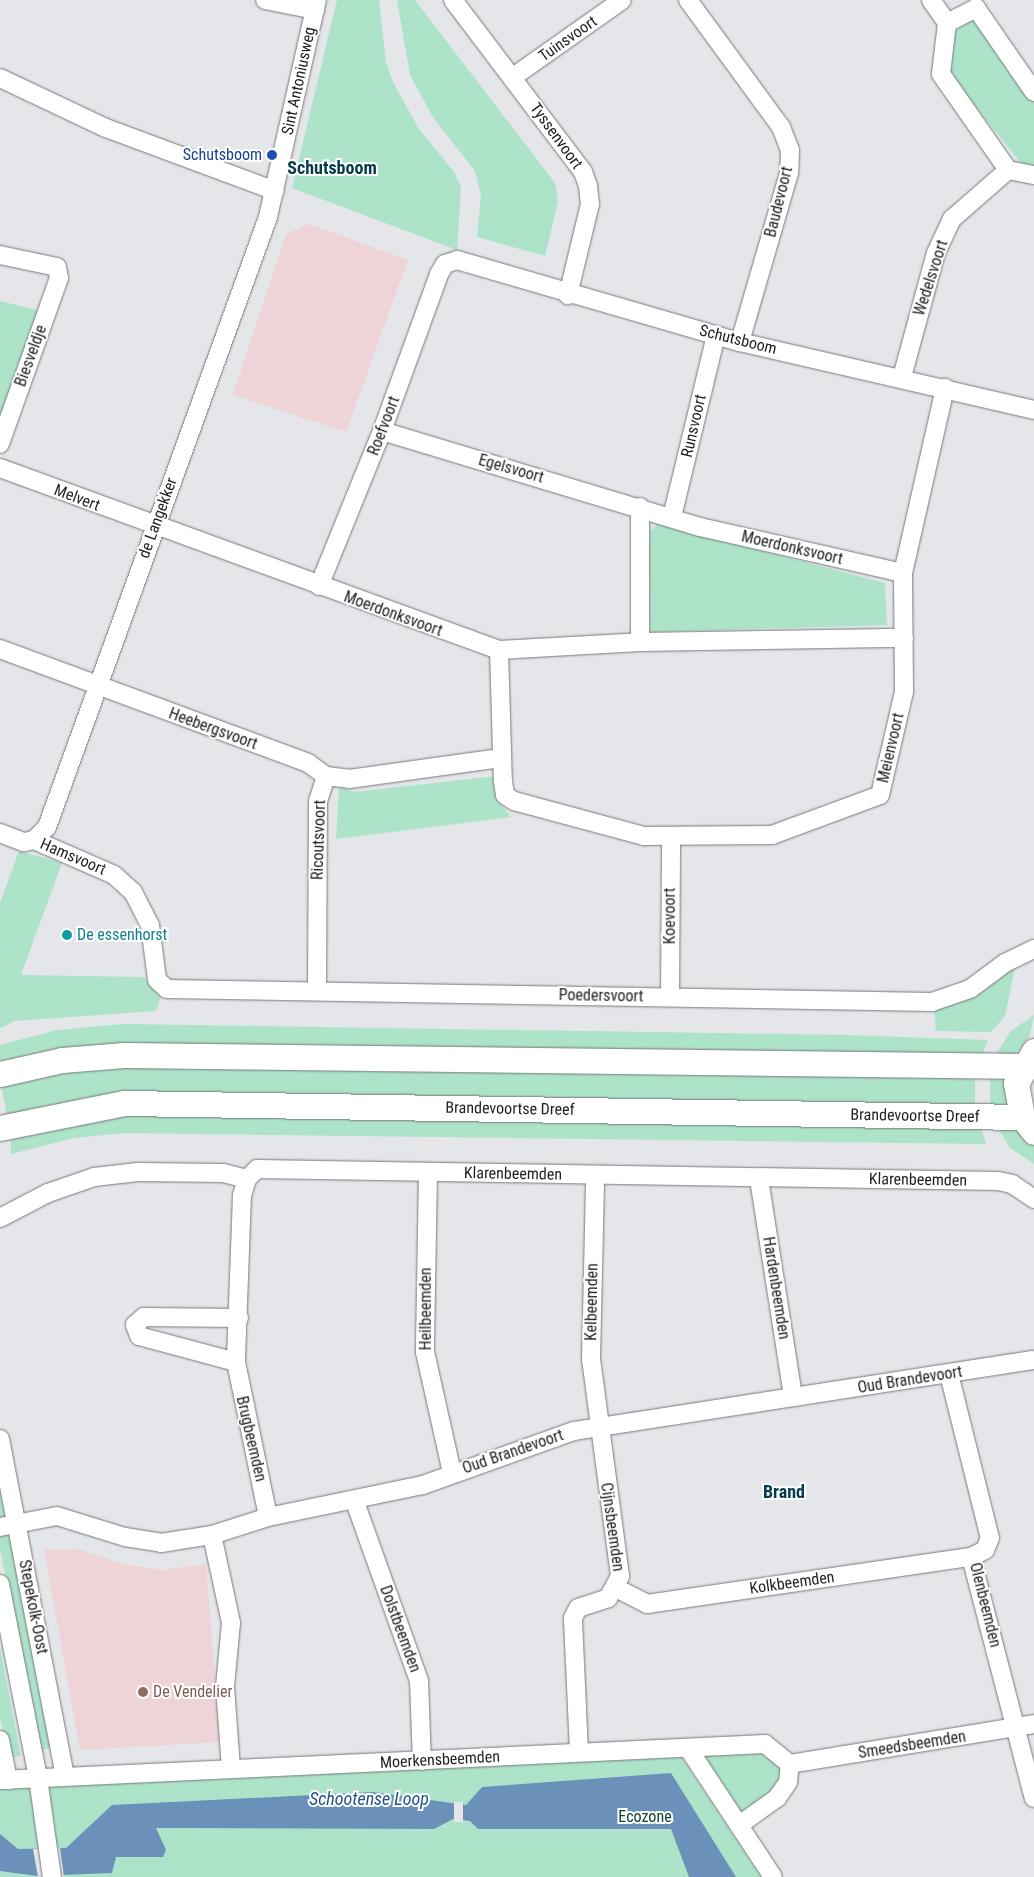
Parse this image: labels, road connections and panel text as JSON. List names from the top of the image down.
{
  "streets": {
    "main road": ["Brandevoortse Dreef"],
    "street": [
      "Tuinsvoort",
      "Sint Antoniusweg",
      "Tyssenvoort",
      "Baudevoort",
      "Wedelsvoort",
      "Schutsboom",
      "Biesveldje",
      "Roefvoort",
      "Runsvoort",
      "Egelsvoort",
      "Melvert",
      "de Langekker",
      "Moerdonksvoort",
      "Heebergsvoort",
      "Meienvoort",
      "Ricoutsvoort",
      "Hamsvoort",
      "Koevoort",
      "Poedersvoort",
      "Klarenbeemden",
      "Hardenbeemden",
      "Kelbeemden",
      "Heilbeemden",
      "Oud Brandevoort",
      "Brugbeemden",
      "Cijnsbeemden",
      "Kolkbeemden",
      "Olenbeemden",
      "Stepekolk-Oost",
      "Dolstbeemden",
      "Smeedsbeemden",
      "Moerkensbeemden"
    ]
  },
  "crossings": [
    ["Tuinsvoort", "Tyssenvoort"],
    ["Sint Antoniusweg", "de Langekker"],
    ["Tyssenvoort", "Schutsboom"],
    ["Baudevoort", "Schutsboom"],
    ["Wedelsvoort", "Schutsboom"],
    ["Schutsboom", "Roefvoort"],
    ["Schutsboom", "Runsvoort"],
    ["Schutsboom", "Meienvoort"],
    ["Roefvoort", "Egelsvoort"],
    ["Roefvoort", "Moerdonksvoort"],
    ["Runsvoort", "Moerdonksvoort"],
    ["Egelsvoort", "Moerdonksvoort"],
    ["Melvert", "de Langekker"],
    ["Melvert", "Moerdonksvoort"],
    ["de Langekker", "Moerdonksvoort"],
    ["de Langekker", "Heebergsvoort"],
    ["de Langekker", "Hamsvoort"],
    ["Moerdonksvoort", "Meienvoort"],
    ["Heebergsvoort", "Ricoutsvoort"],
    ["Meienvoort", "Ricoutsvoort"],
    ["Meienvoort", "Koevoort"],
    ["Ricoutsvoort", "Poedersvoort"],
    ["Hamsvoort", "Poedersvoort"],
    ["Koevoort", "Poedersvoort"],
    ["Klarenbeemden", "Hardenbeemden"],
    ["Klarenbeemden", "Kelbeemden"],
    ["Klarenbeemden", "Heilbeemden"],
    ["Klarenbeemden", "Brugbeemden"],
    ["Hardenbeemden", "Oud Brandevoort"],
    ["Kelbeemden", "Oud Brandevoort"],
    ["Kelbeemden", "Cijnsbeemden"],
    ["Heilbeemden", "Oud Brandevoort"],
    ["Oud Brandevoort", "Brugbeemden"],
    ["Oud Brandevoort", "Cijnsbeemden"],
    ["Oud Brandevoort", "Olenbeemden"],
    ["Oud Brandevoort", "Stepekolk-Oost"],
    ["Oud Brandevoort", "Dolstbeemden"],
    ["Cijnsbeemden", "Kolkbeemden"],
    ["Cijnsbeemden", "Moerkensbeemden"],
    ["Kolkbeemden", "Olenbeemden"],
    ["Olenbeemden", "Smeedsbeemden"],
    ["Stepekolk-Oost", "Moerkensbeemden"],
    ["Dolstbeemden", "Moerkensbeemden"]
  ],
  "districts": ["Schutsboom", "Brand"],
  "water": ["Schootense Loop"],
  "parks": ["Ecozone"],
  "places": ["Schutsboom", "De essenhorst", "De Vendelier"]
}
